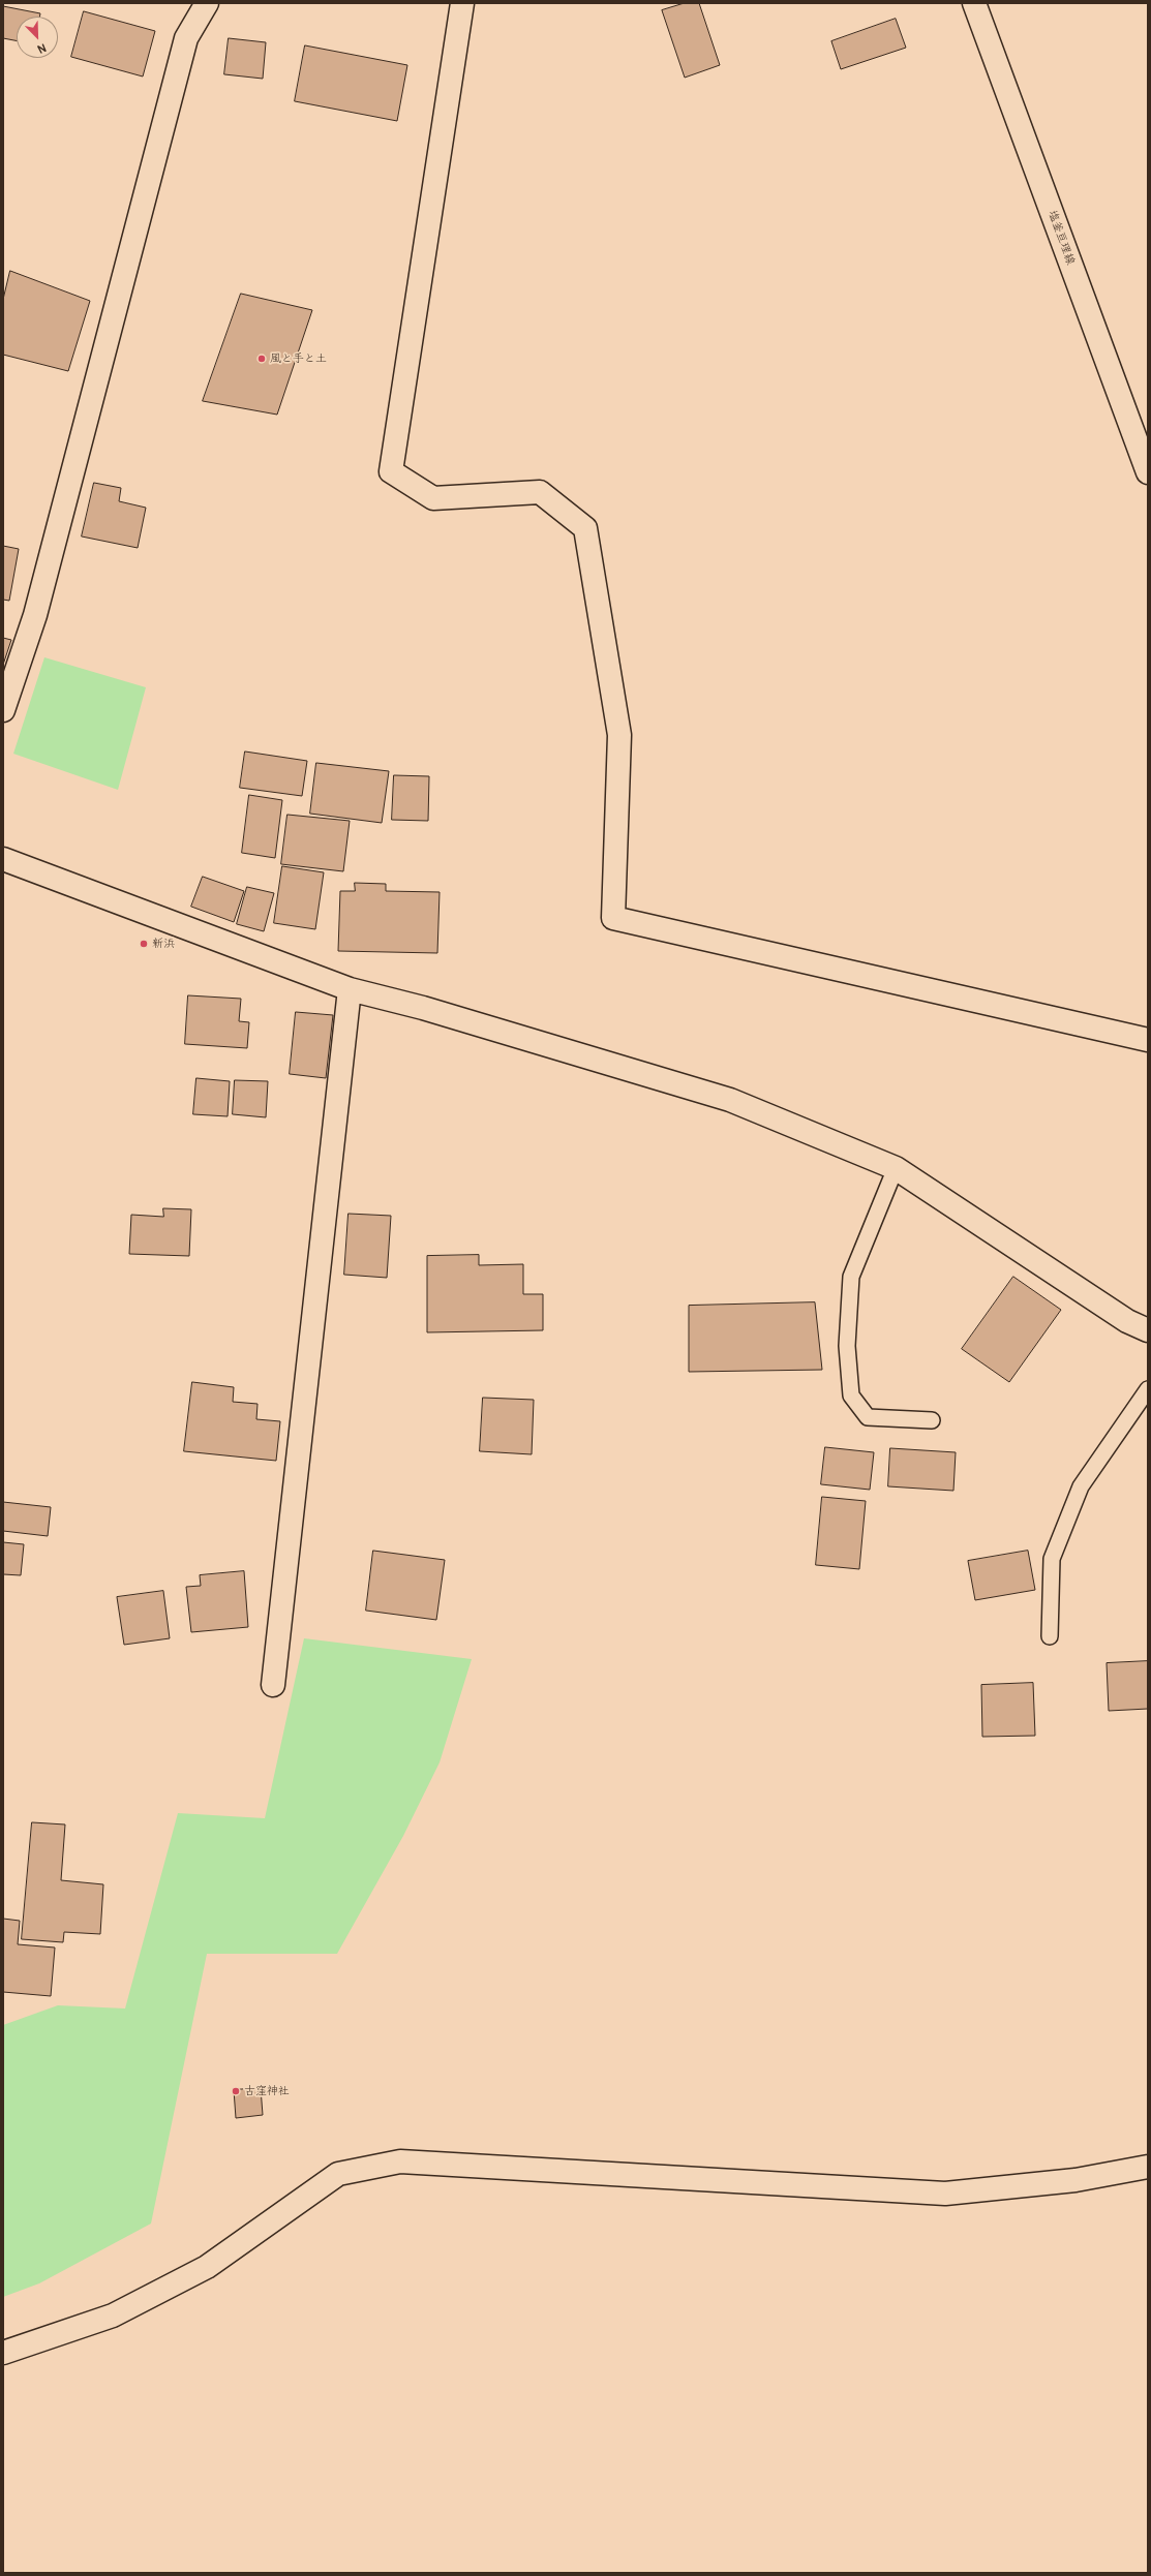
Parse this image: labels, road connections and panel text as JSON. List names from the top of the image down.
{
  "streets": {
    "street": ["塩釜亘理線"]
  },
  "places": ["風と手と土", "新浜", "古窪神社"],
  "north": "bottom right"
}
